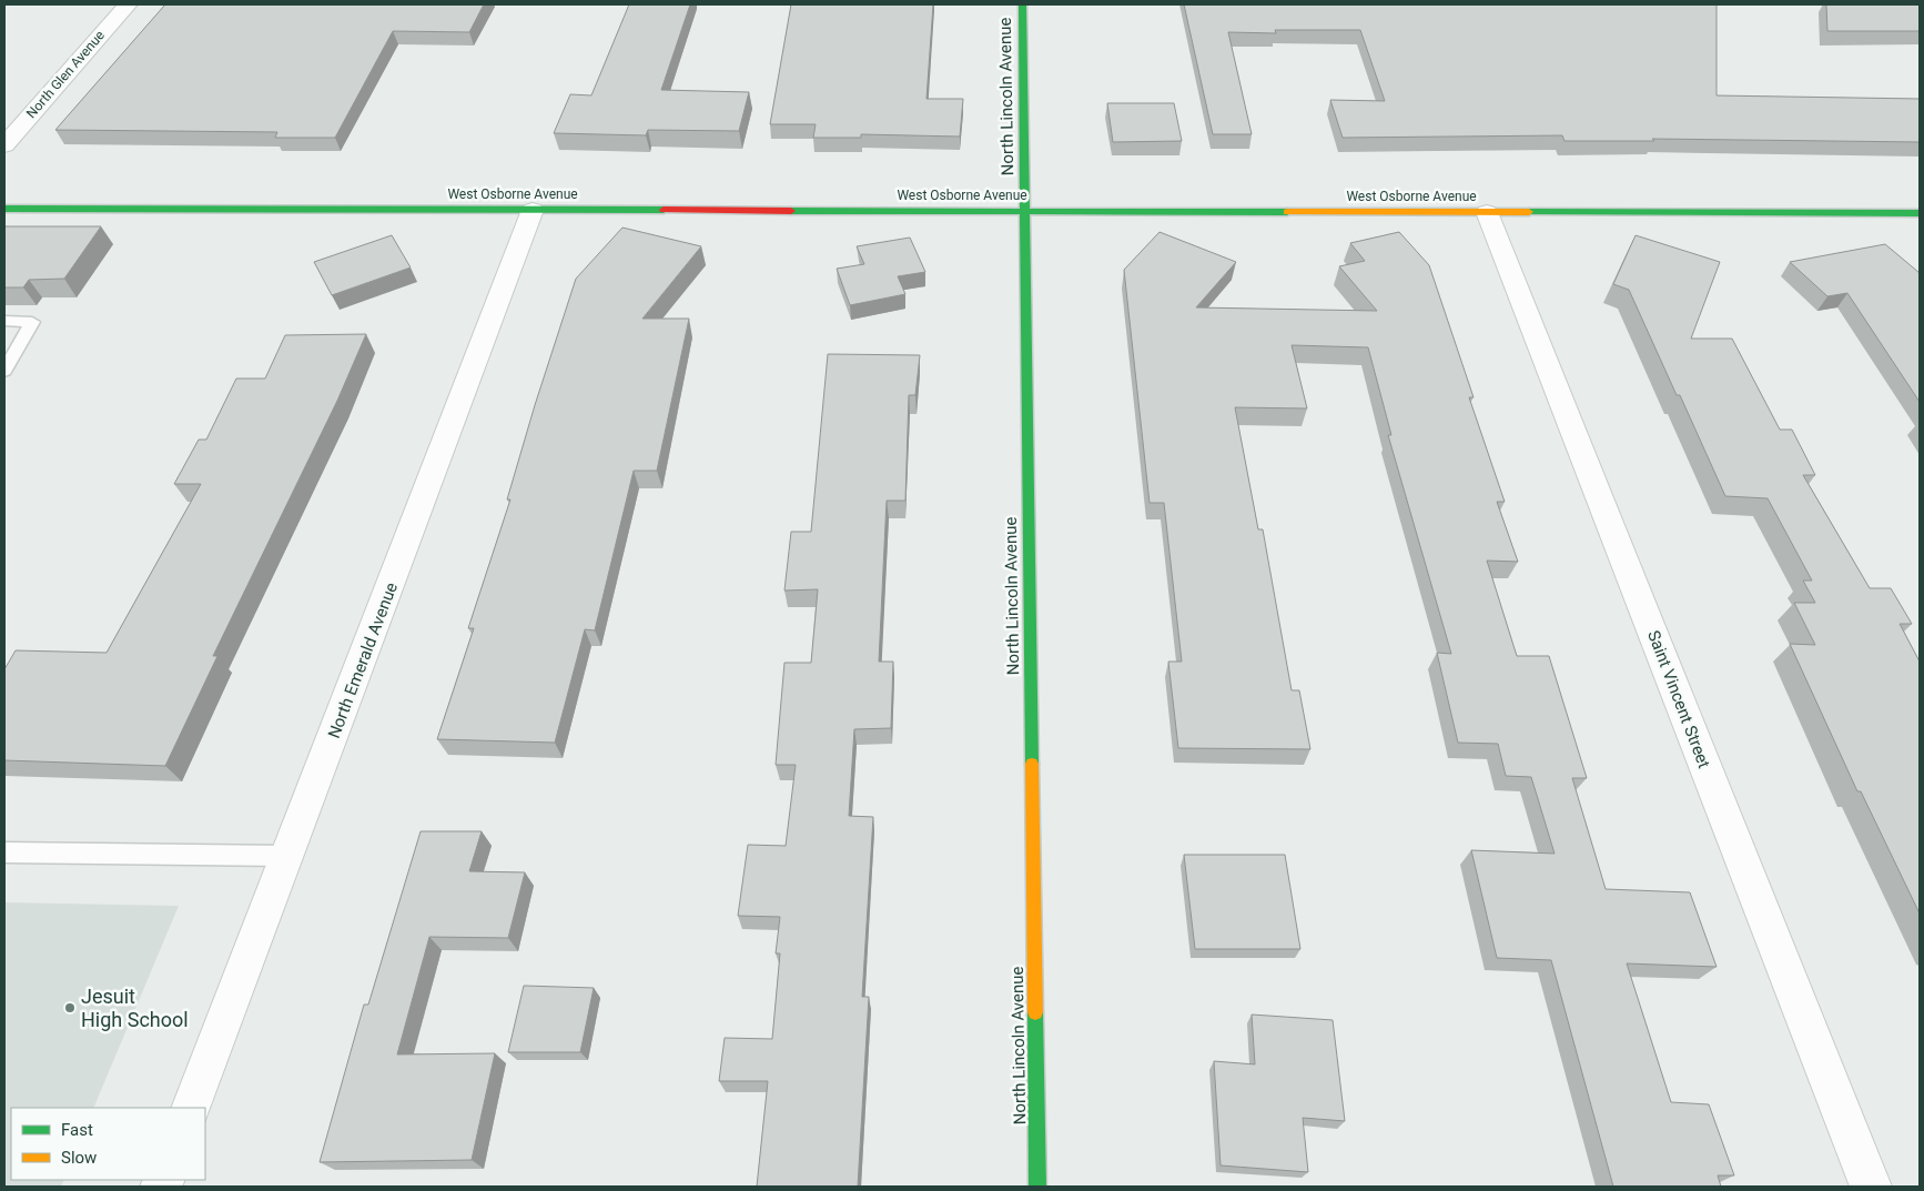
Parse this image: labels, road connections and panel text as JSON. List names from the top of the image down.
{
  "streets": {
    "street": [
      "North Glen Avenue",
      "North Lincoln Avenue",
      "West Osborne Avenue",
      "North Emerald Avenue",
      "Saint Vincent Street"
    ]
  },
  "crossings": [
    ["North Lincoln Avenue", "West Osborne Avenue"],
    ["West Osborne Avenue", "North Emerald Avenue"],
    ["West Osborne Avenue", "Saint Vincent Street"]
  ],
  "places": ["Jesuit High School"],
  "legend": ["Fast", "Slow"]
}
